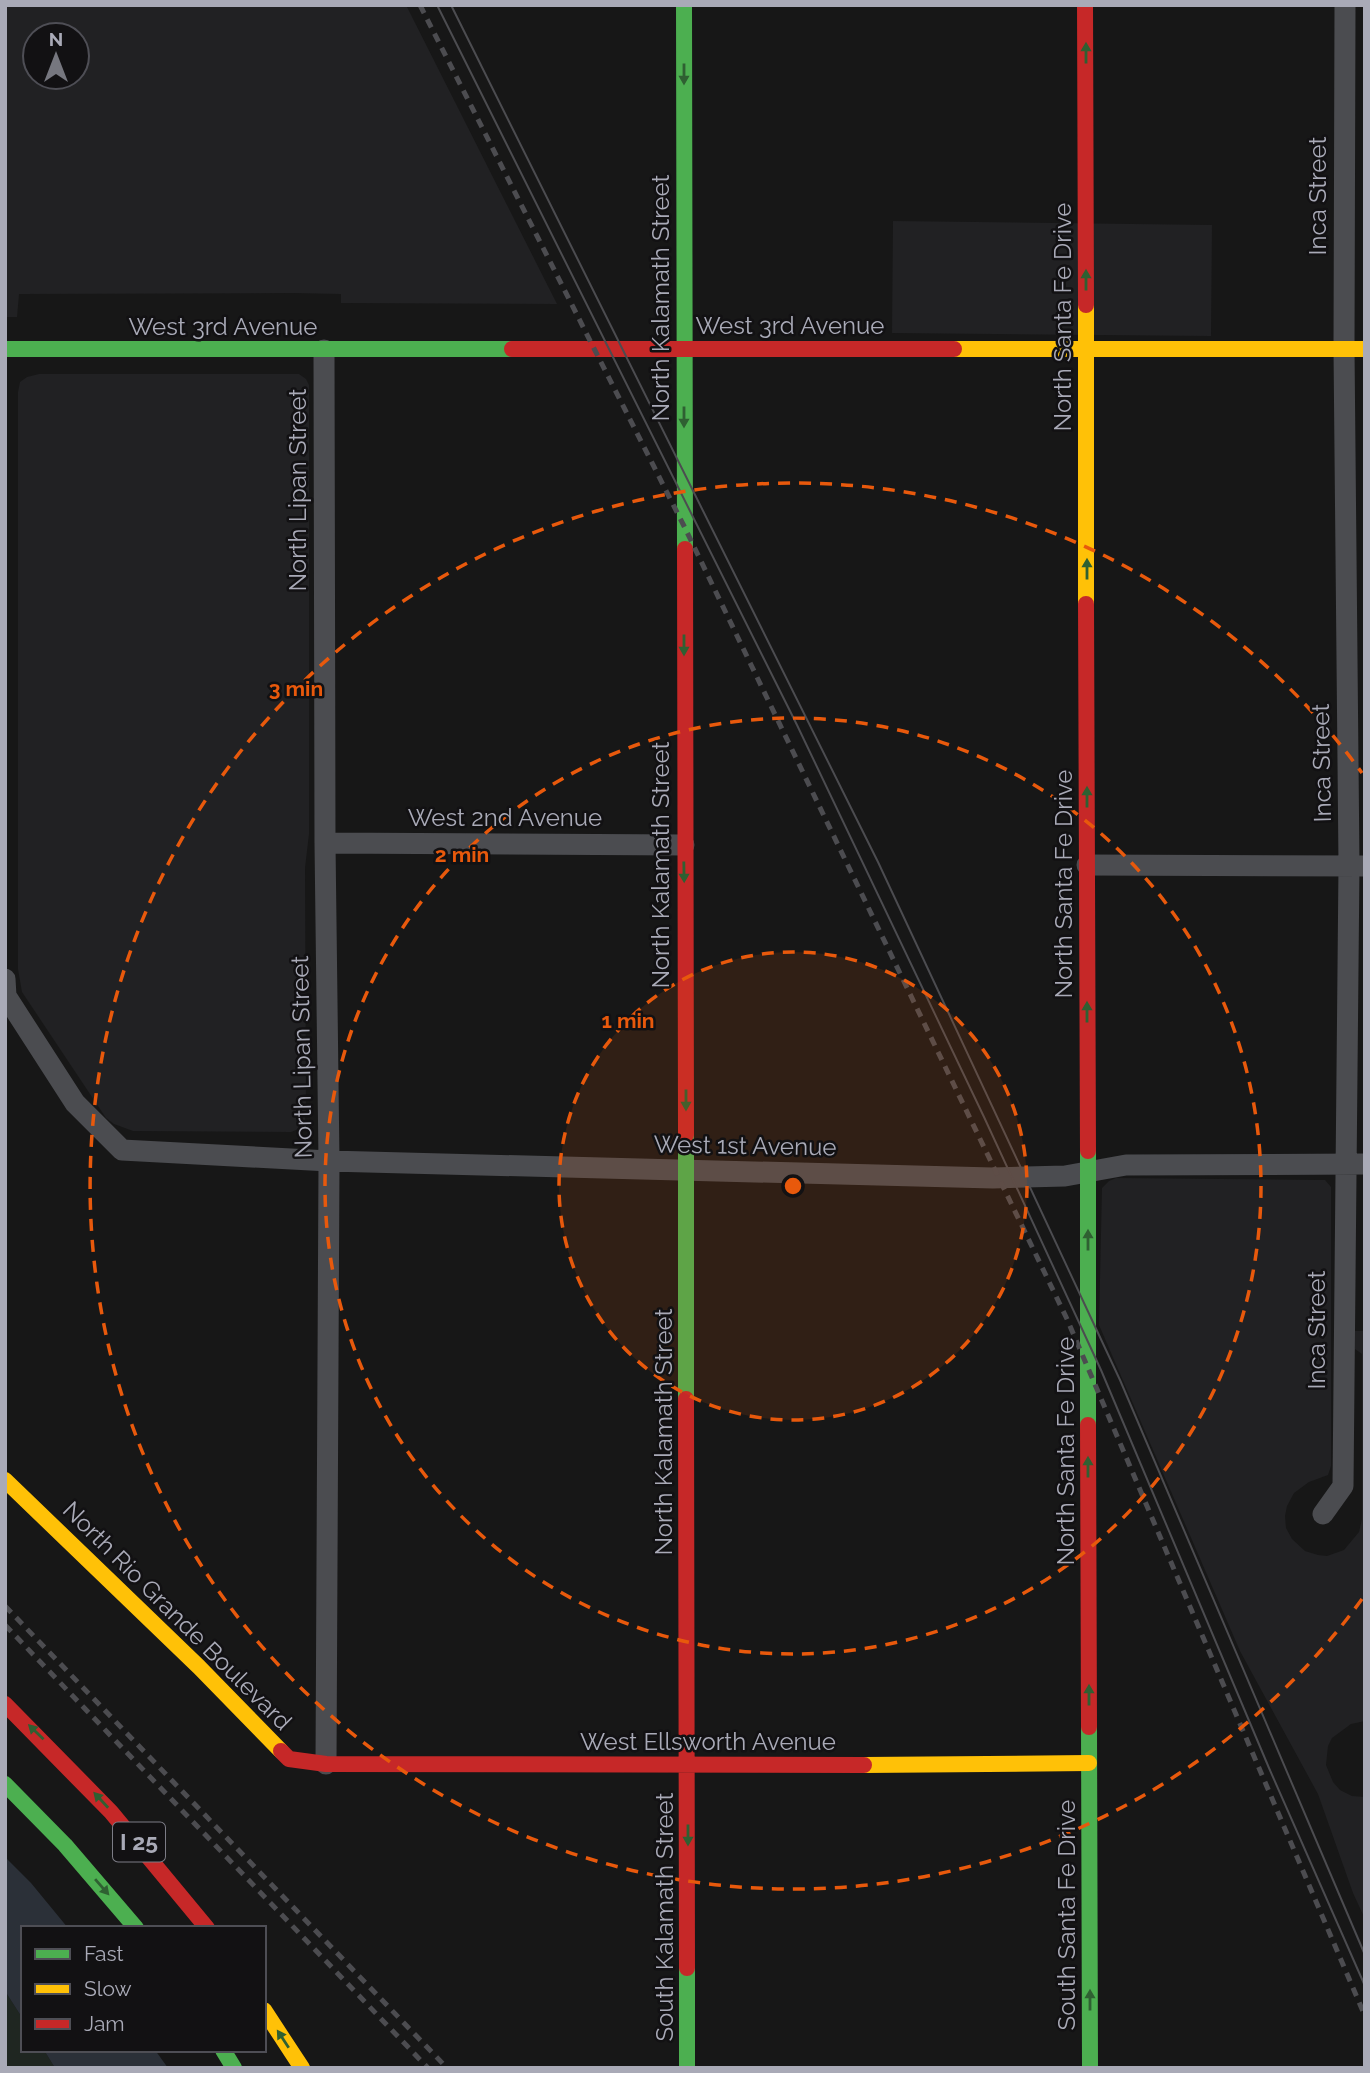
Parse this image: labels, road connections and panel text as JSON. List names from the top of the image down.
{
  "streets": {
    "main road": [
      "North Kalamath Street",
      "North Santa Fe Drive",
      "West 3rd Avenue",
      "North Rio Grande Boulevard",
      "West Ellsworth Avenue",
      "I 25",
      "South Santa Fe Drive",
      "South Kalamath Street"
    ],
    "street": [
      "Inca Street",
      "North Lipan Street",
      "West 2nd Avenue",
      "West 1st Avenue"
    ]
  },
  "crossings": [
    ["Inca Street", "West 3rd Avenue"],
    ["Inca Street", "West 1st Avenue"],
    ["North Kalamath Street", "West 3rd Avenue"],
    ["North Kalamath Street", "West 2nd Avenue"],
    ["North Kalamath Street", "West 1st Avenue"],
    ["North Kalamath Street", "West Ellsworth Avenue"],
    ["North Kalamath Street", "South Kalamath Street"],
    ["North Santa Fe Drive", "West 3rd Avenue"],
    ["North Santa Fe Drive", "West 1st Avenue"],
    ["North Santa Fe Drive", "West Ellsworth Avenue"],
    ["North Santa Fe Drive", "South Santa Fe Drive"],
    ["West 3rd Avenue", "North Lipan Street"],
    ["North Lipan Street", "West 2nd Avenue"],
    ["North Lipan Street", "West 1st Avenue"],
    ["North Lipan Street", "North Rio Grande Boulevard"],
    ["North Lipan Street", "West Ellsworth Avenue"],
    ["North Rio Grande Boulevard", "West Ellsworth Avenue"],
    ["West Ellsworth Avenue", "South Santa Fe Drive"],
    ["West Ellsworth Avenue", "South Kalamath Street"]
  ],
  "one_way": [
    "North Kalamath Street",
    "North Santa Fe Drive",
    "South Santa Fe Drive",
    "South Kalamath Street"
  ],
  "legend": ["Fast", "Slow", "Jam"],
  "north": "top",
  "rings": ["3 min", "2 min", "1 min"]
}
